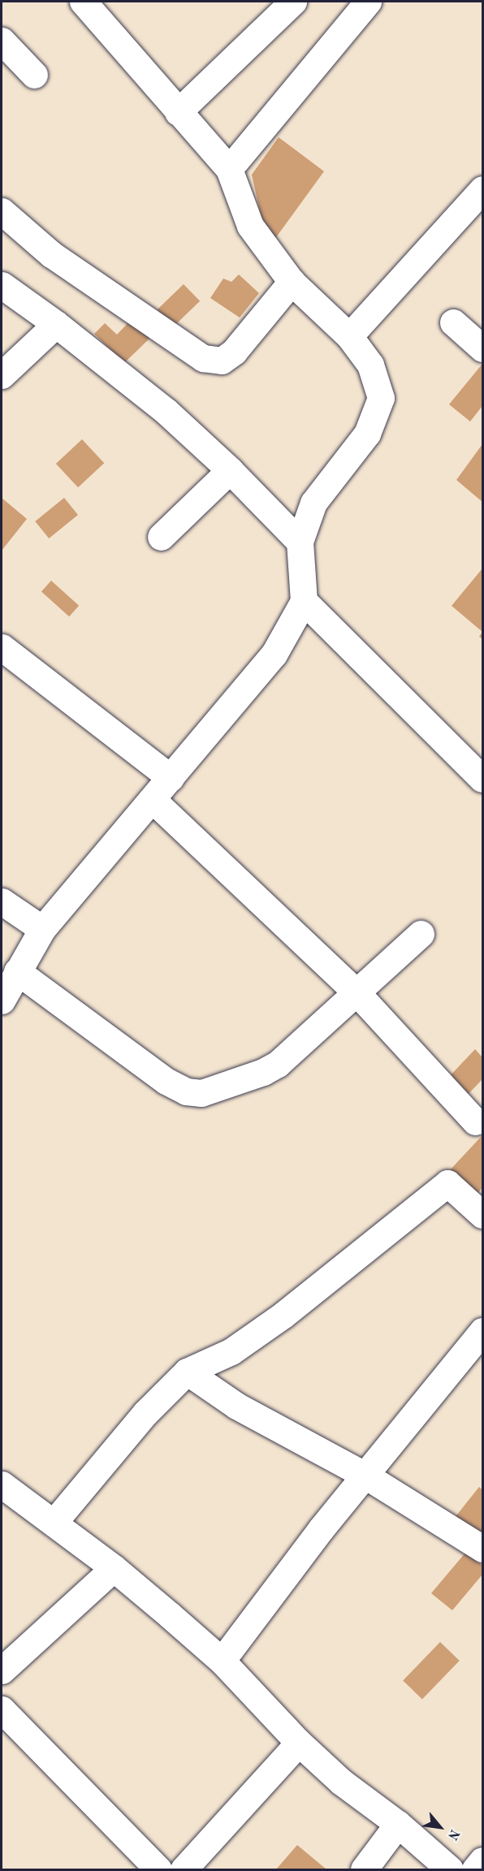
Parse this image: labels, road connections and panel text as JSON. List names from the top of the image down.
{
  "north": "bottom right"
}
